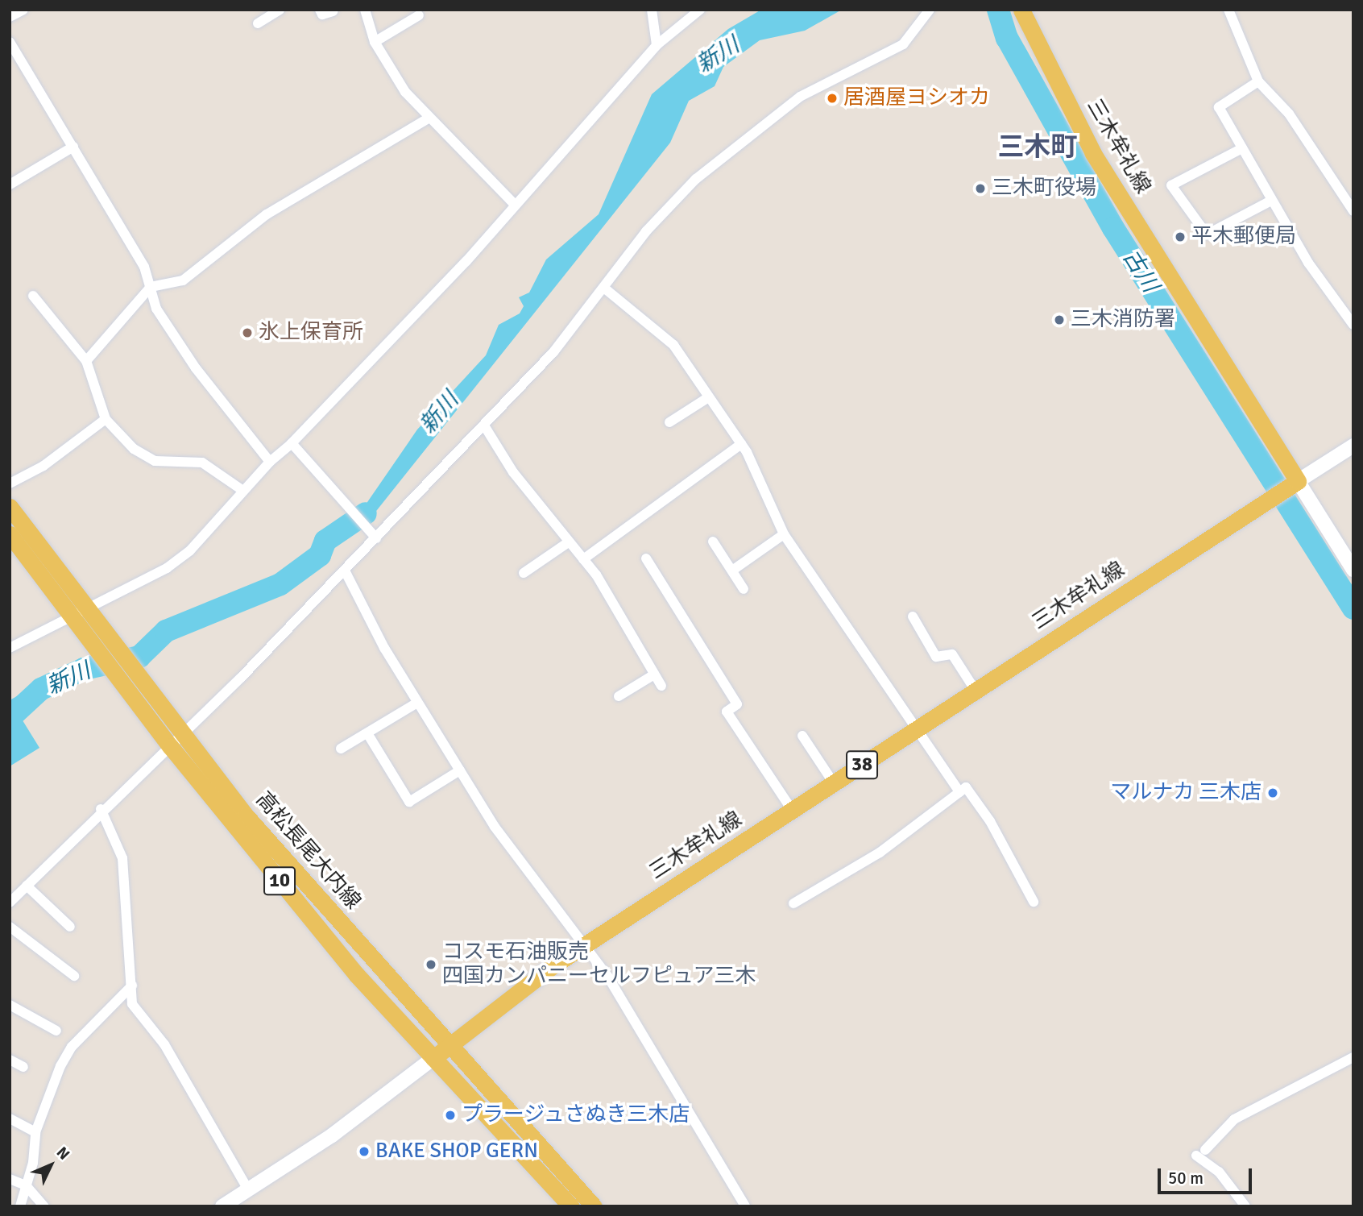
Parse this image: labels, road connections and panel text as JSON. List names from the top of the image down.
{
  "streets": {
    "main road": [
      "三木牟礼線",
      "38",
      "高松長尾大内線",
      "10"
    ]
  },
  "crossings": [
    ["三木牟礼線", "高松長尾大内線"]
  ],
  "districts": ["三木町"],
  "water": ["新川", "古川"],
  "places": [
    "居酒屋ヨシオカ",
    "三木町役場",
    "平木郵便局",
    "三木消防署",
    "氷上保育所",
    "マルナカ 三木店",
    "コスモ石油販売 四国カンパニーセルフピュア三木",
    "プラージュさぬき三木店",
    "BAKE SHOP GERN"
  ],
  "scale_bar": "50 m",
  "north": "top right"
}
